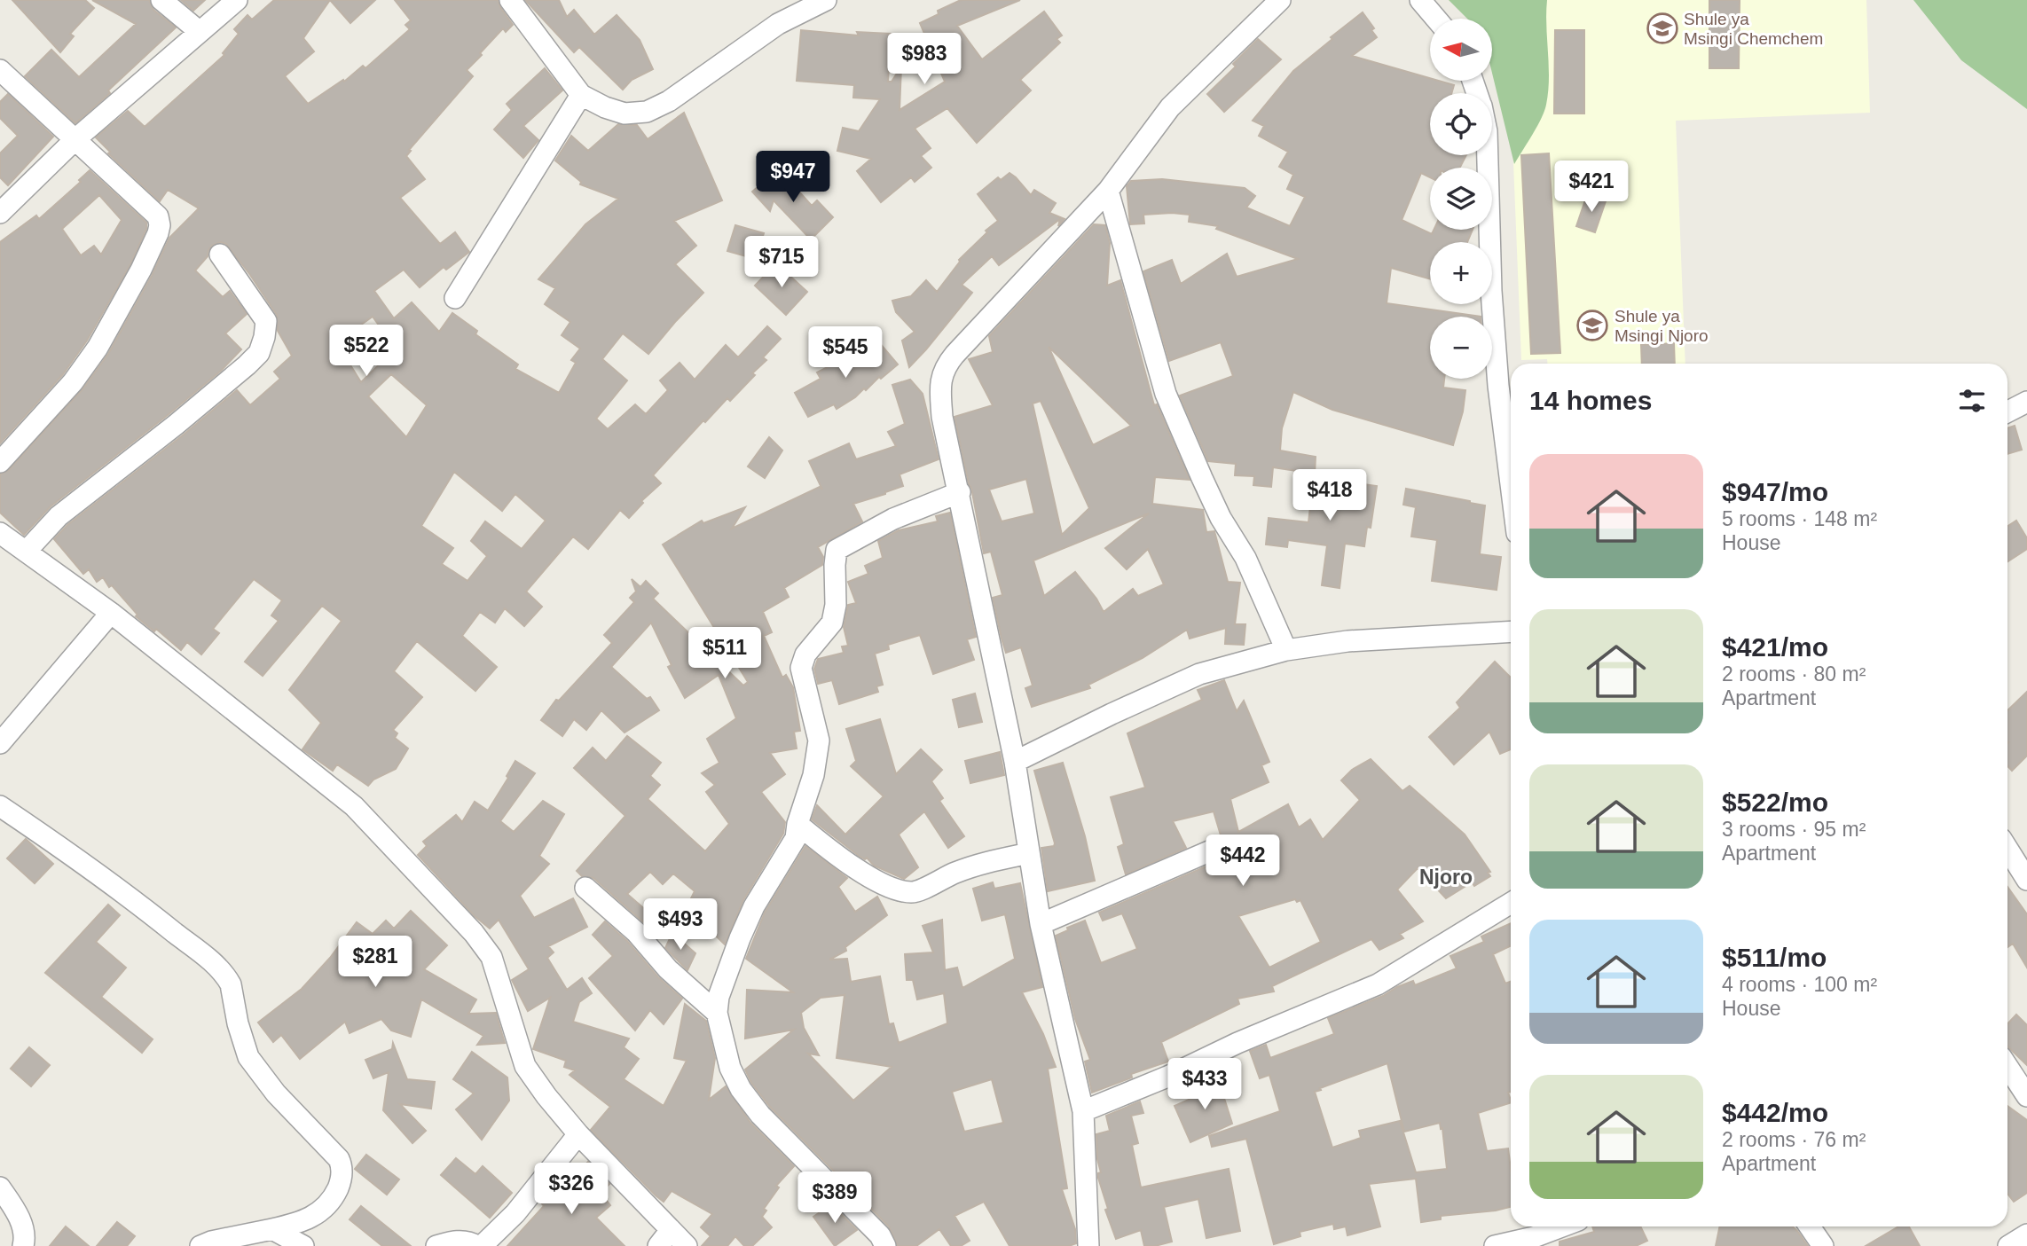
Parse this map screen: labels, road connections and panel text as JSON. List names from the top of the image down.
{
  "districts": ["Njoro"],
  "places": {
    "school or university": ["Shule ya Msingi Chemchem", "Shule ya Msingi Njoro"]
  },
  "north": "left",
  "page": {
    "map_buttons": ["+", "−"],
    "price": [
      "$983",
      "$947",
      "$421",
      "$715",
      "$522",
      "$545",
      "$418",
      "$511",
      "$442",
      "$493",
      "$281",
      "$433",
      "$326",
      "$389"
    ],
    "heading": "14 homes",
    "list": [
      {
        "name": "$947/mo",
        "note": "5 rooms · 148 m² · House"
      },
      {
        "name": "$421/mo",
        "note": "2 rooms · 80 m² · Apartment"
      },
      {
        "name": "$522/mo",
        "note": "3 rooms · 95 m² · Apartment"
      },
      {
        "name": "$511/mo",
        "note": "4 rooms · 100 m² · House"
      },
      {
        "name": "$442/mo",
        "note": "2 rooms · 76 m² · Apartment"
      }
    ]
  }
}
